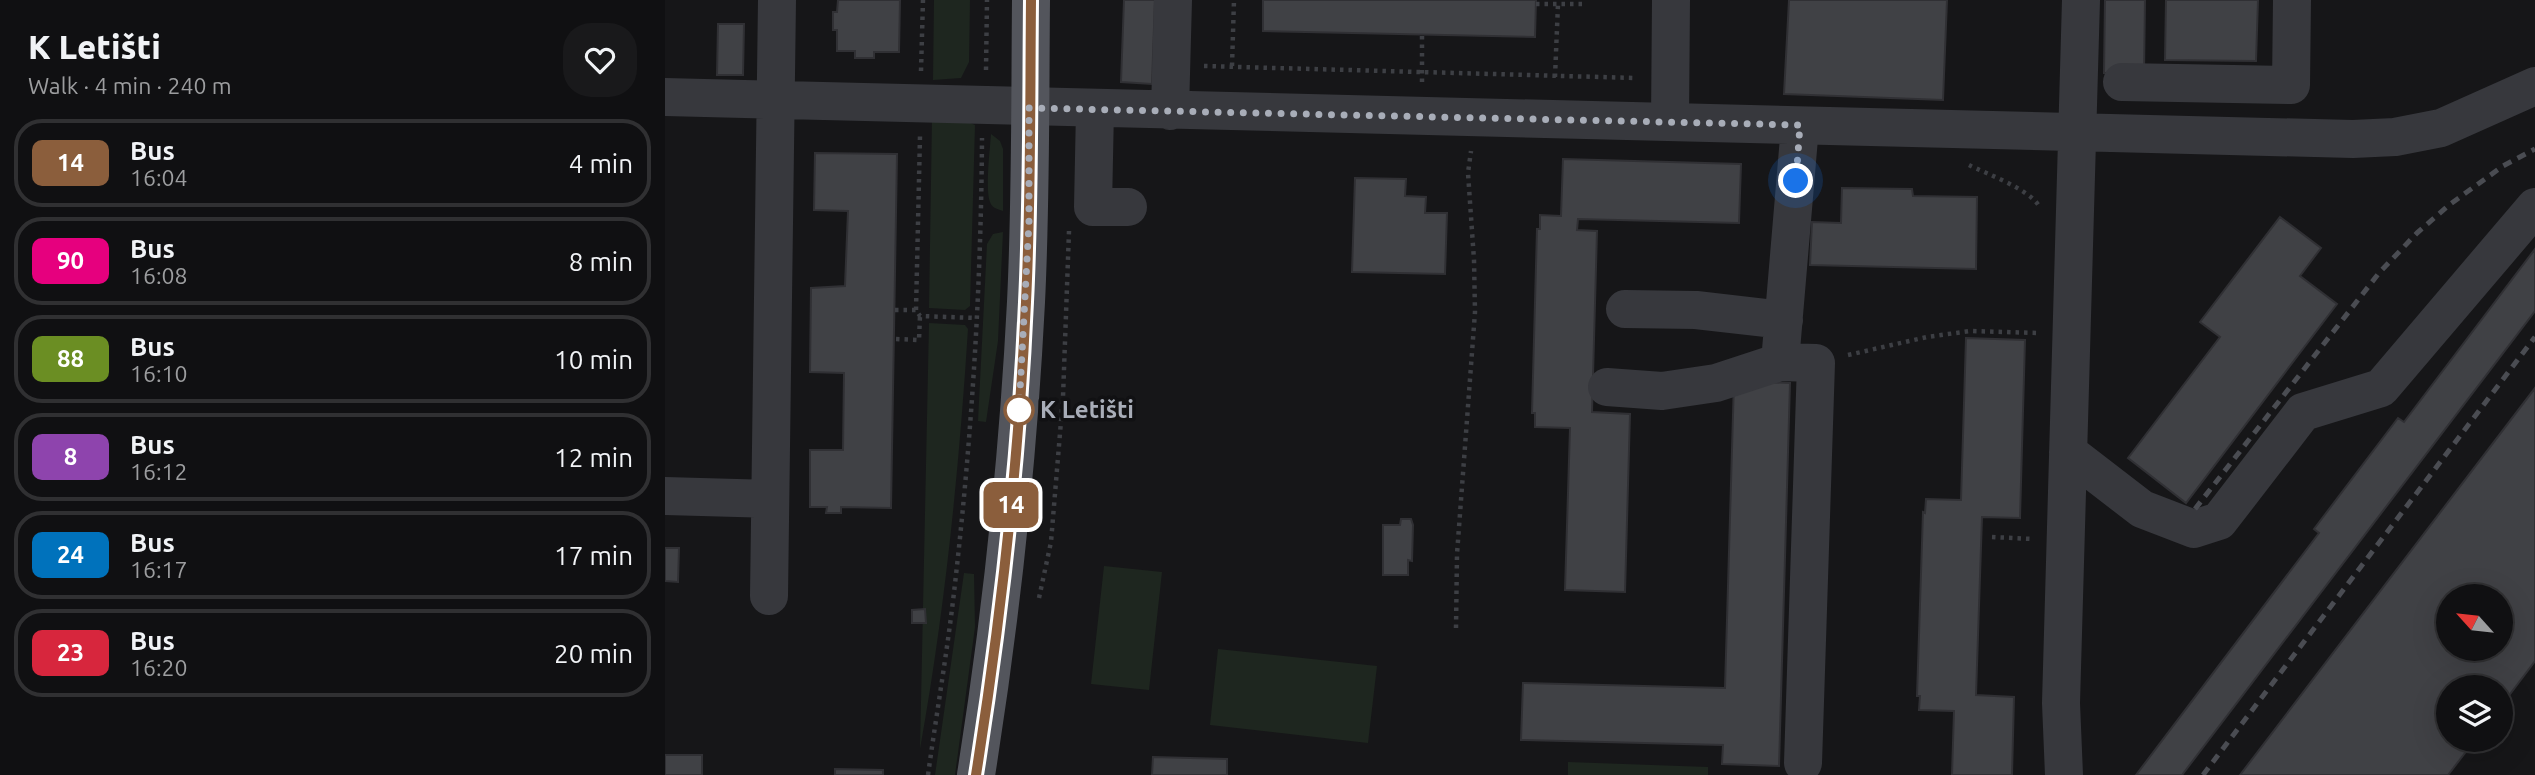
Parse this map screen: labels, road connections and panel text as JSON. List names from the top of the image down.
{
  "places": ["K Letišti"],
  "lines": ["bus line 14"],
  "north": "top left",
  "page": {
    "heading": ["K Letišti", "Walk · 4 min · 240 m"],
    "on_map": "14",
    "list": [
      {
        "mark": "14",
        "name": "Bus",
        "note": "16:04",
        "value": "4 min"
      },
      {
        "mark": "90",
        "name": "Bus",
        "note": "16:08",
        "value": "8 min"
      },
      {
        "mark": "88",
        "name": "Bus",
        "note": "16:10",
        "value": "10 min"
      },
      {
        "mark": "8",
        "name": "Bus",
        "note": "16:12",
        "value": "12 min"
      },
      {
        "mark": "24",
        "name": "Bus",
        "note": "16:17",
        "value": "17 min"
      },
      {
        "mark": "23",
        "name": "Bus",
        "note": "16:20",
        "value": "20 min"
      }
    ]
  }
}
